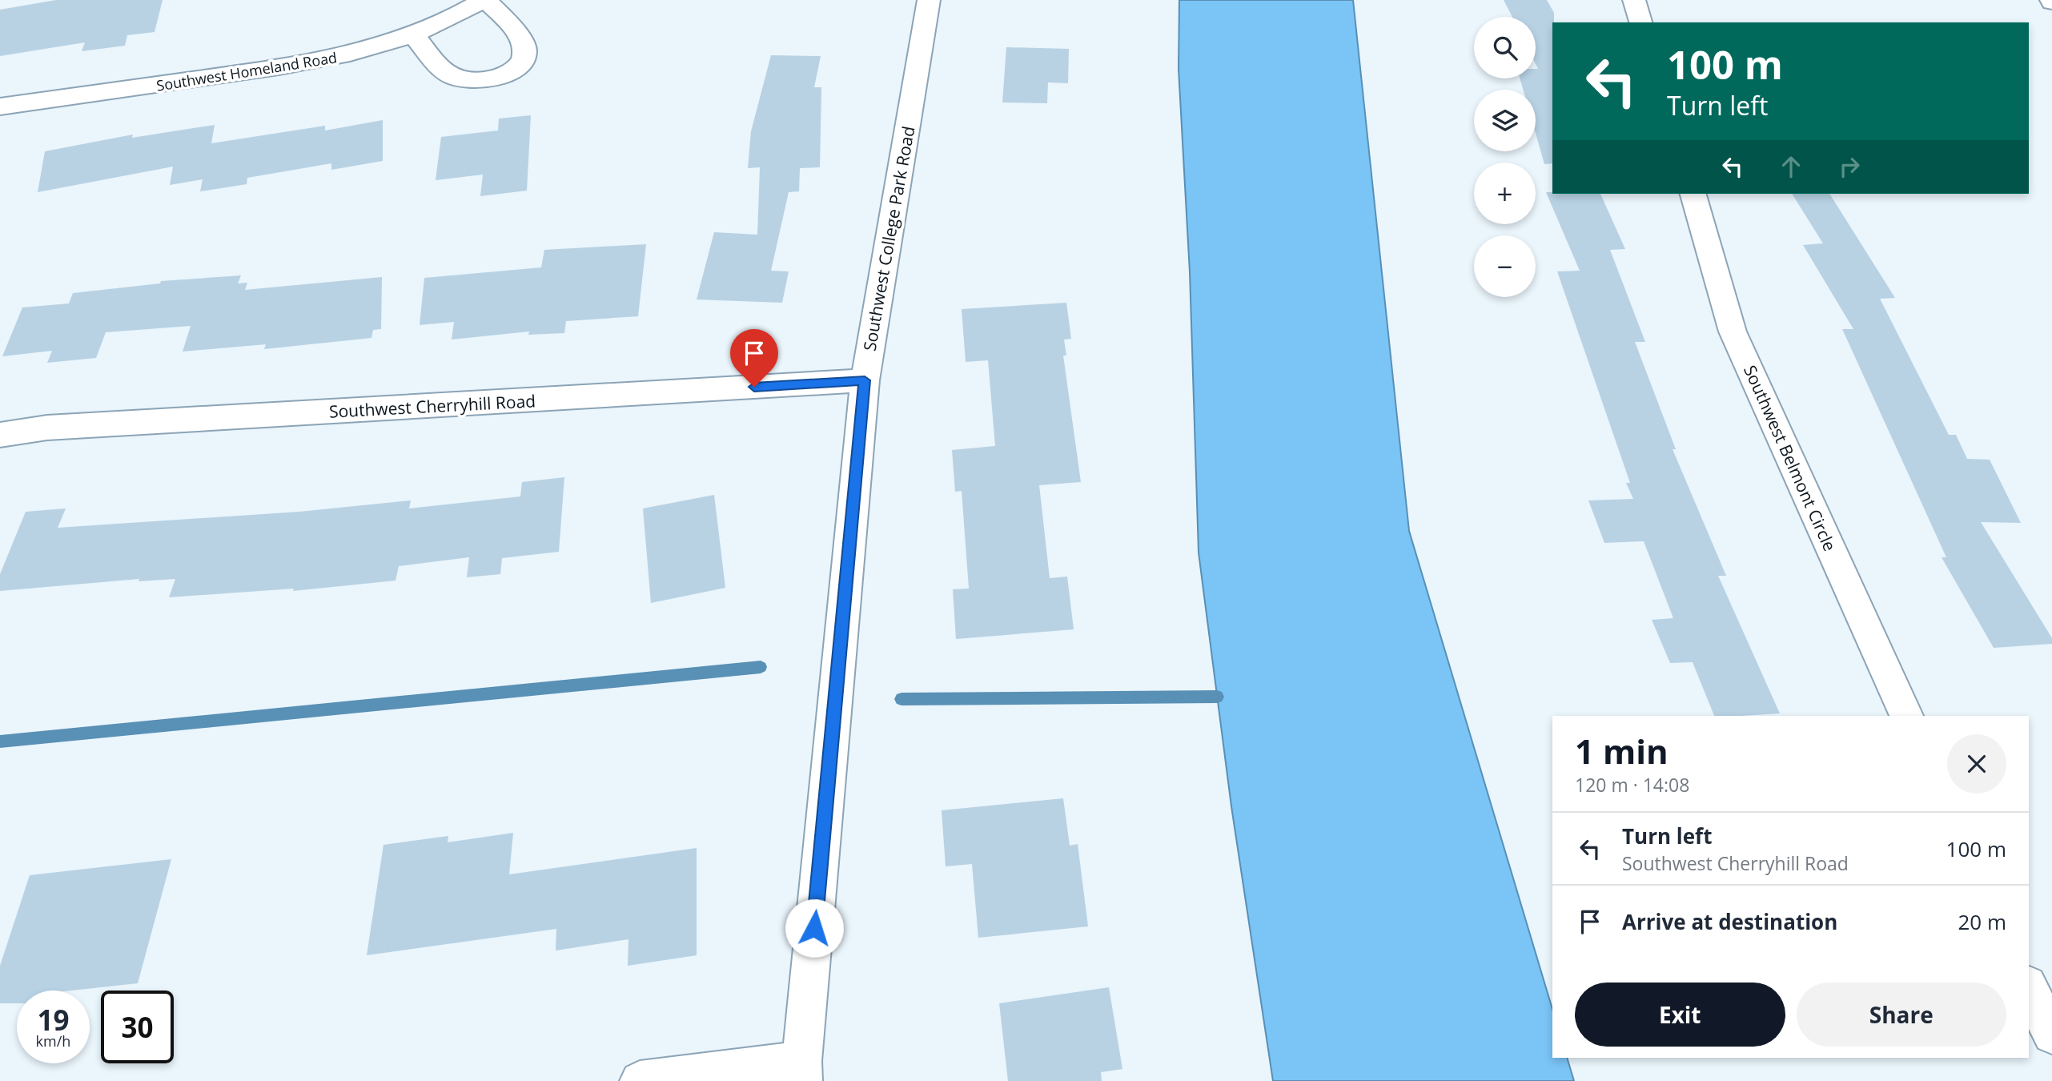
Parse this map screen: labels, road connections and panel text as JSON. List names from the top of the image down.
{
  "streets": {
    "street": [
      "Southwest Homeland Road",
      "Southwest College Park Road",
      "Southwest Cherryhill Road",
      "Southwest Belmont Circle"
    ]
  },
  "crossings": [
    ["Southwest College Park Road", "Southwest Cherryhill Road"]
  ],
  "page": {
    "map_buttons": ["+", "−"],
    "turn": ["100 m", "Turn left"],
    "heading": ["1 min", "120 m · 14:08"],
    "list": [
      {
        "name": "Turn left",
        "note": "Southwest Cherryhill Road",
        "value": "100 m"
      },
      {
        "name": "Arrive at destination",
        "value": "20 m"
      }
    ],
    "buttons": ["Exit", "Share"],
    "speed": "19 km/h",
    "limit": "30"
  }
}
